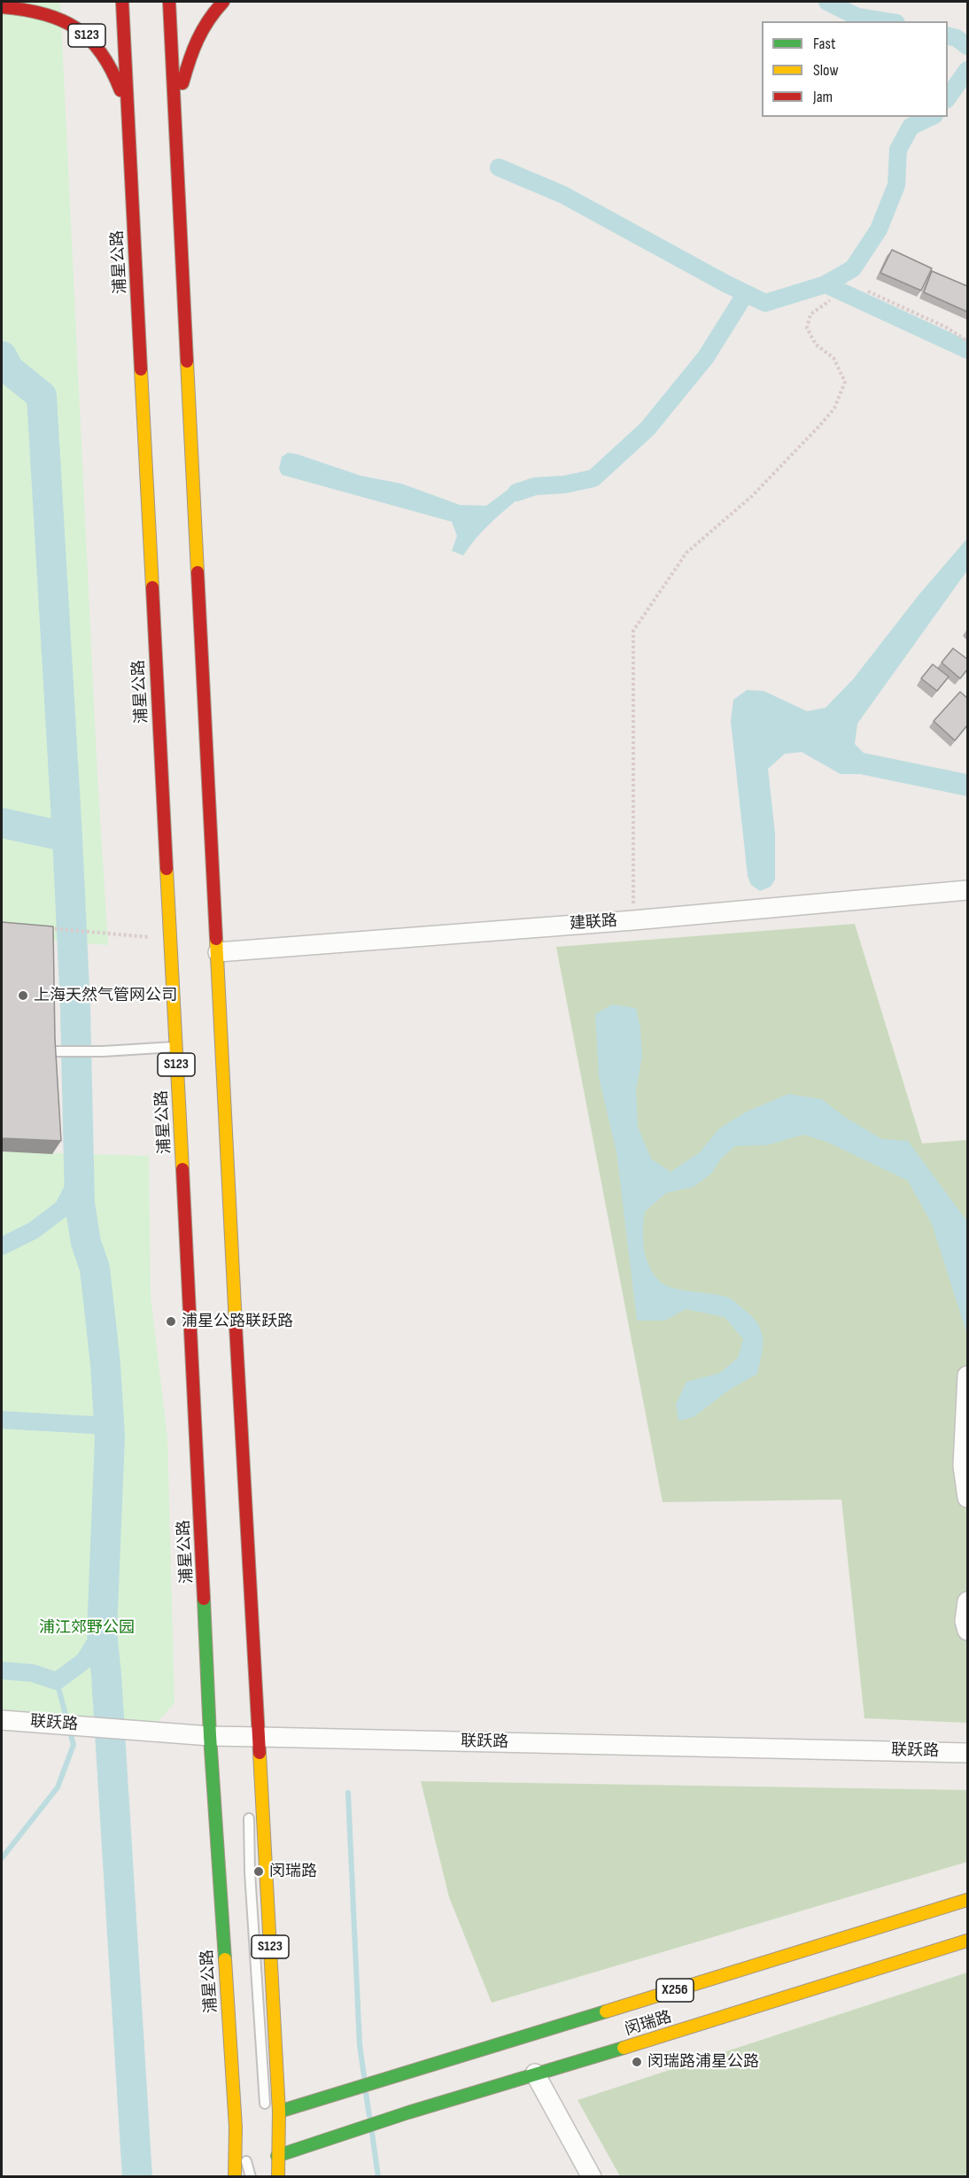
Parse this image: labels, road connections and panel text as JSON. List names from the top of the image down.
{
  "streets": {
    "main road": [
      "S123",
      "浦星公路",
      "X256",
      "闵瑞路"
    ],
    "street": ["建联路", "联跃路"]
  },
  "crossings": [
    ["S123", "浦星公路"],
    ["S123", "建联路"],
    ["S123", "联跃路"],
    ["S123", "闵瑞路"],
    ["浦星公路", "联跃路"]
  ],
  "parks": ["浦江郊野公园"],
  "places": [
    "上海天然气管网公司",
    "浦星公路联跃路",
    "闵瑞路",
    "闵瑞路浦星公路"
  ],
  "legend": ["Fast", "Slow", "Jam"]
}
